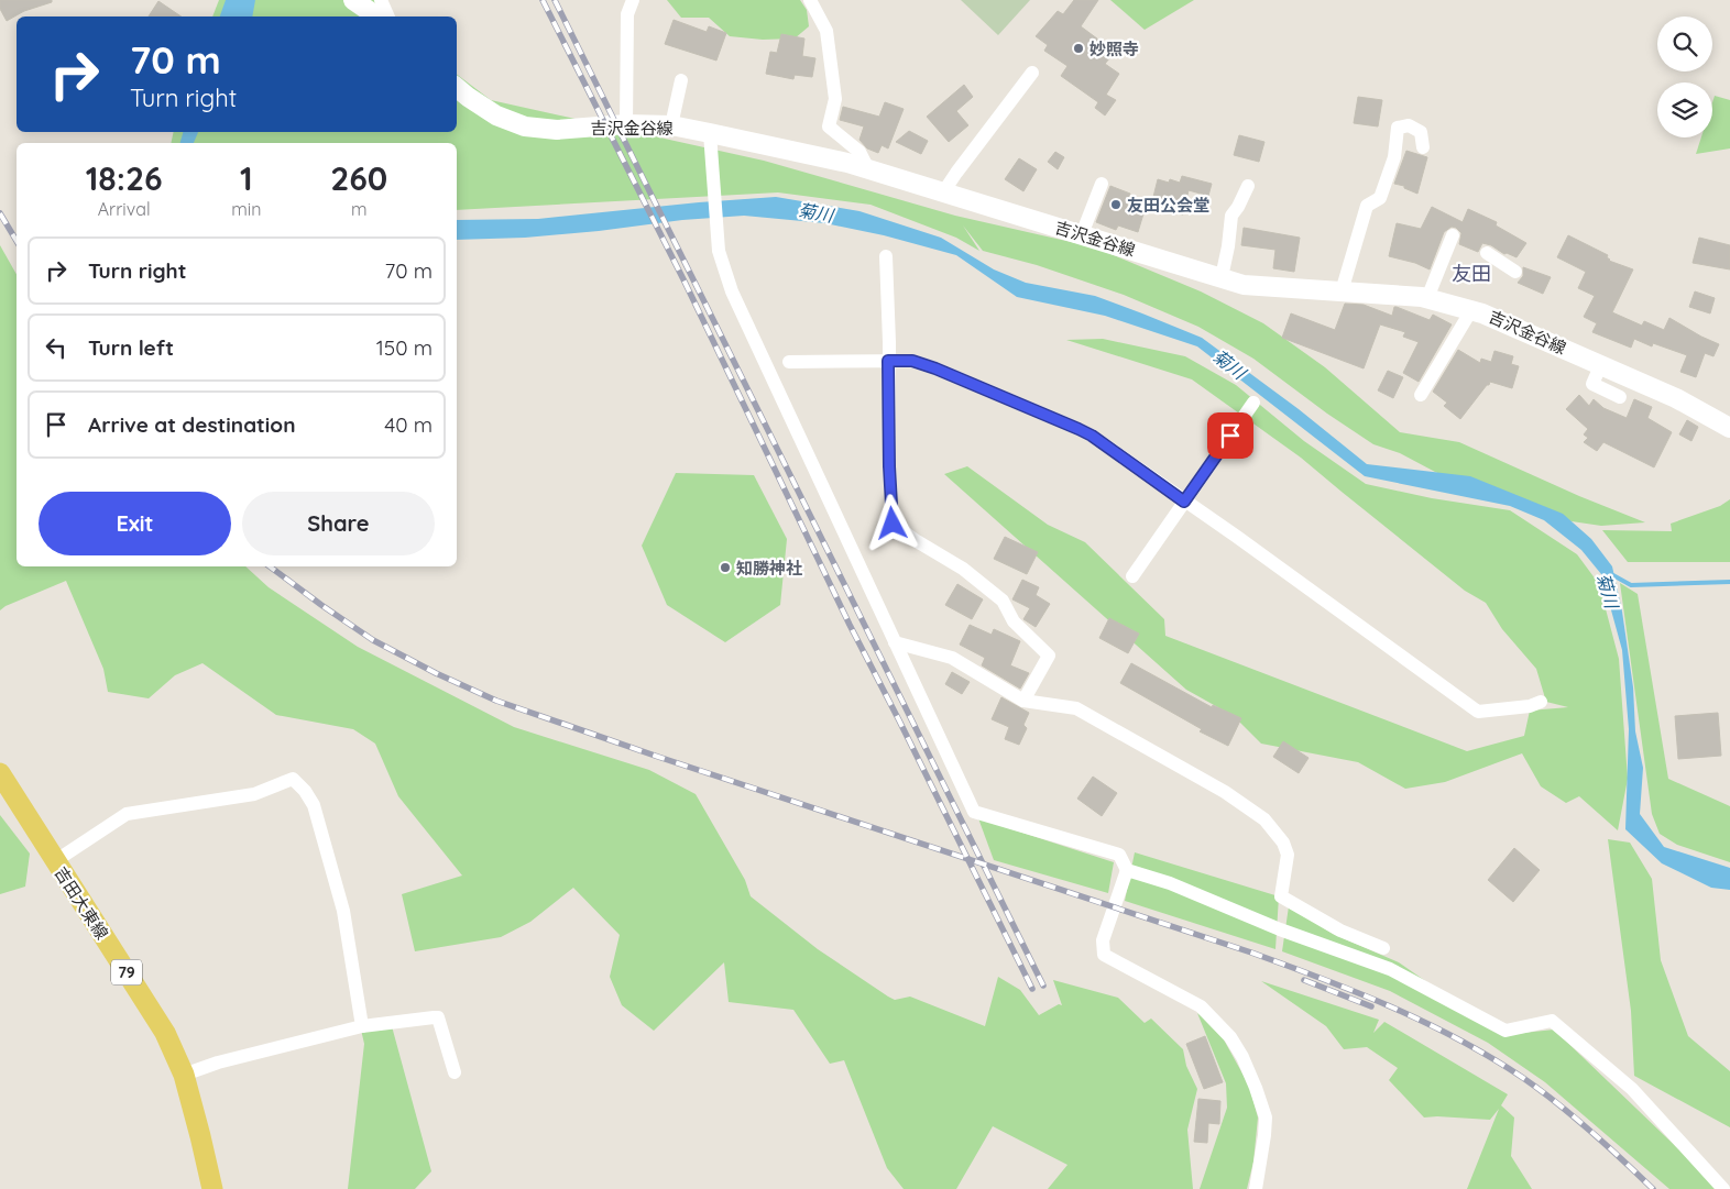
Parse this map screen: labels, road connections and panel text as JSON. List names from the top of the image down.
{
  "streets": {
    "main road": ["吉沢金谷線", "吉田大東線", "79"]
  },
  "districts": ["友田"],
  "water": ["菊川"],
  "places": ["妙照寺", "友田公会堂", "知勝神社"],
  "page": {
    "turn": ["70 m", "Turn right"],
    "eta": [
      "18:26",
      "Arrival",
      "1",
      "min",
      "260",
      "m"
    ],
    "list": [
      {
        "name": "Turn right",
        "value": "70 m"
      },
      {
        "name": "Turn left",
        "value": "150 m"
      },
      {
        "name": "Arrive at destination",
        "value": "40 m"
      }
    ],
    "buttons": ["Exit", "Share"]
  }
}
